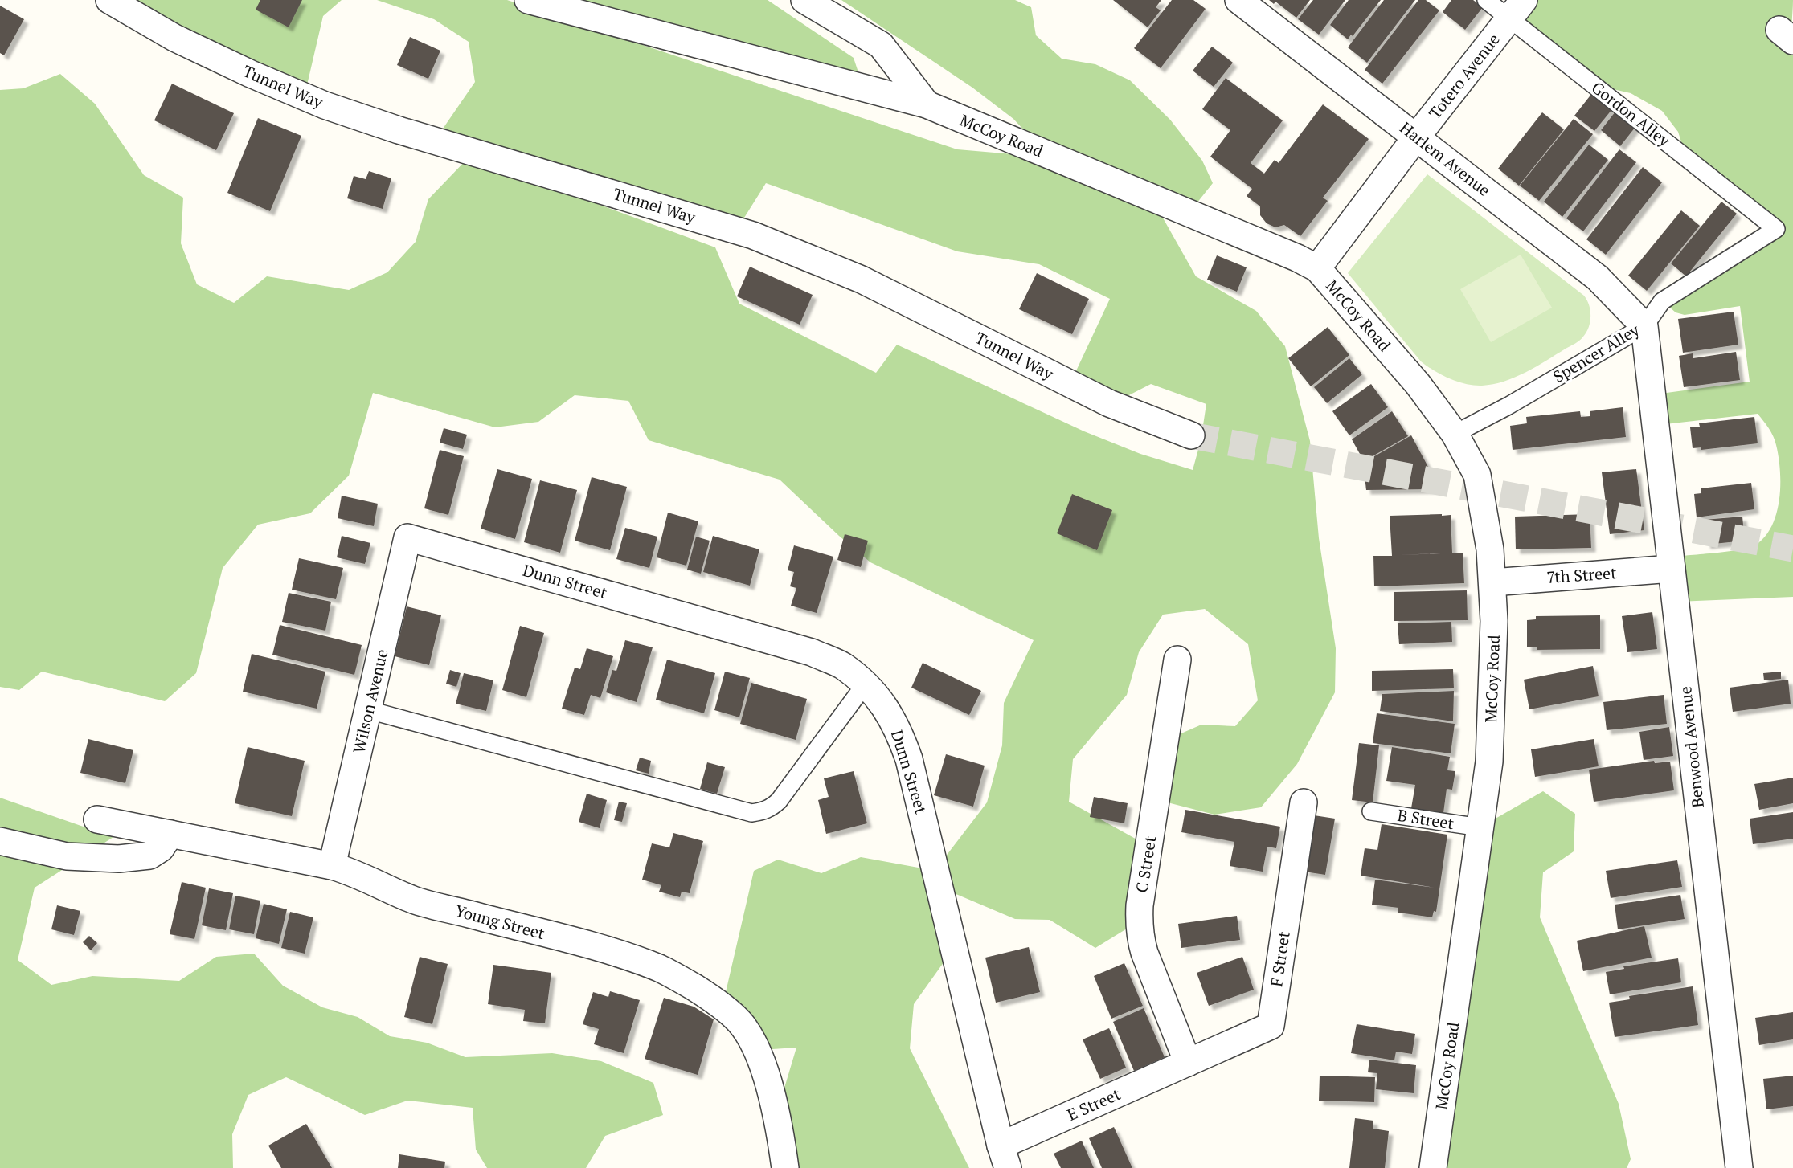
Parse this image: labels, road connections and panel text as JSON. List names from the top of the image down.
{
  "streets": {
    "street": [
      "Totero Avenue",
      "Tunnel Way",
      "McCoy Road",
      "Harlem Avenue",
      "7th Street",
      "Dunn Street",
      "Wilson Avenue",
      "Benwood Avenue",
      "C Street",
      "Young Street",
      "F Street",
      "E Street"
    ],
    "lane": ["Gordon Alley", "Spencer Alley", "B Street"]
  },
  "crossings": [
    ["Totero Avenue", "Gordon Alley"],
    ["Totero Avenue", "McCoy Road"],
    ["Totero Avenue", "Harlem Avenue"],
    ["Gordon Alley", "Spencer Alley"],
    ["McCoy Road", "Spencer Alley"],
    ["McCoy Road", "7th Street"],
    ["McCoy Road", "B Street"],
    ["Harlem Avenue", "Spencer Alley"],
    ["Harlem Avenue", "Benwood Avenue"],
    ["Spencer Alley", "Benwood Avenue"],
    ["7th Street", "Benwood Avenue"],
    ["Dunn Street", "Wilson Avenue"],
    ["Dunn Street", "E Street"],
    ["Wilson Avenue", "Young Street"],
    ["C Street", "F Street"],
    ["C Street", "E Street"],
    ["F Street", "E Street"]
  ]
}
